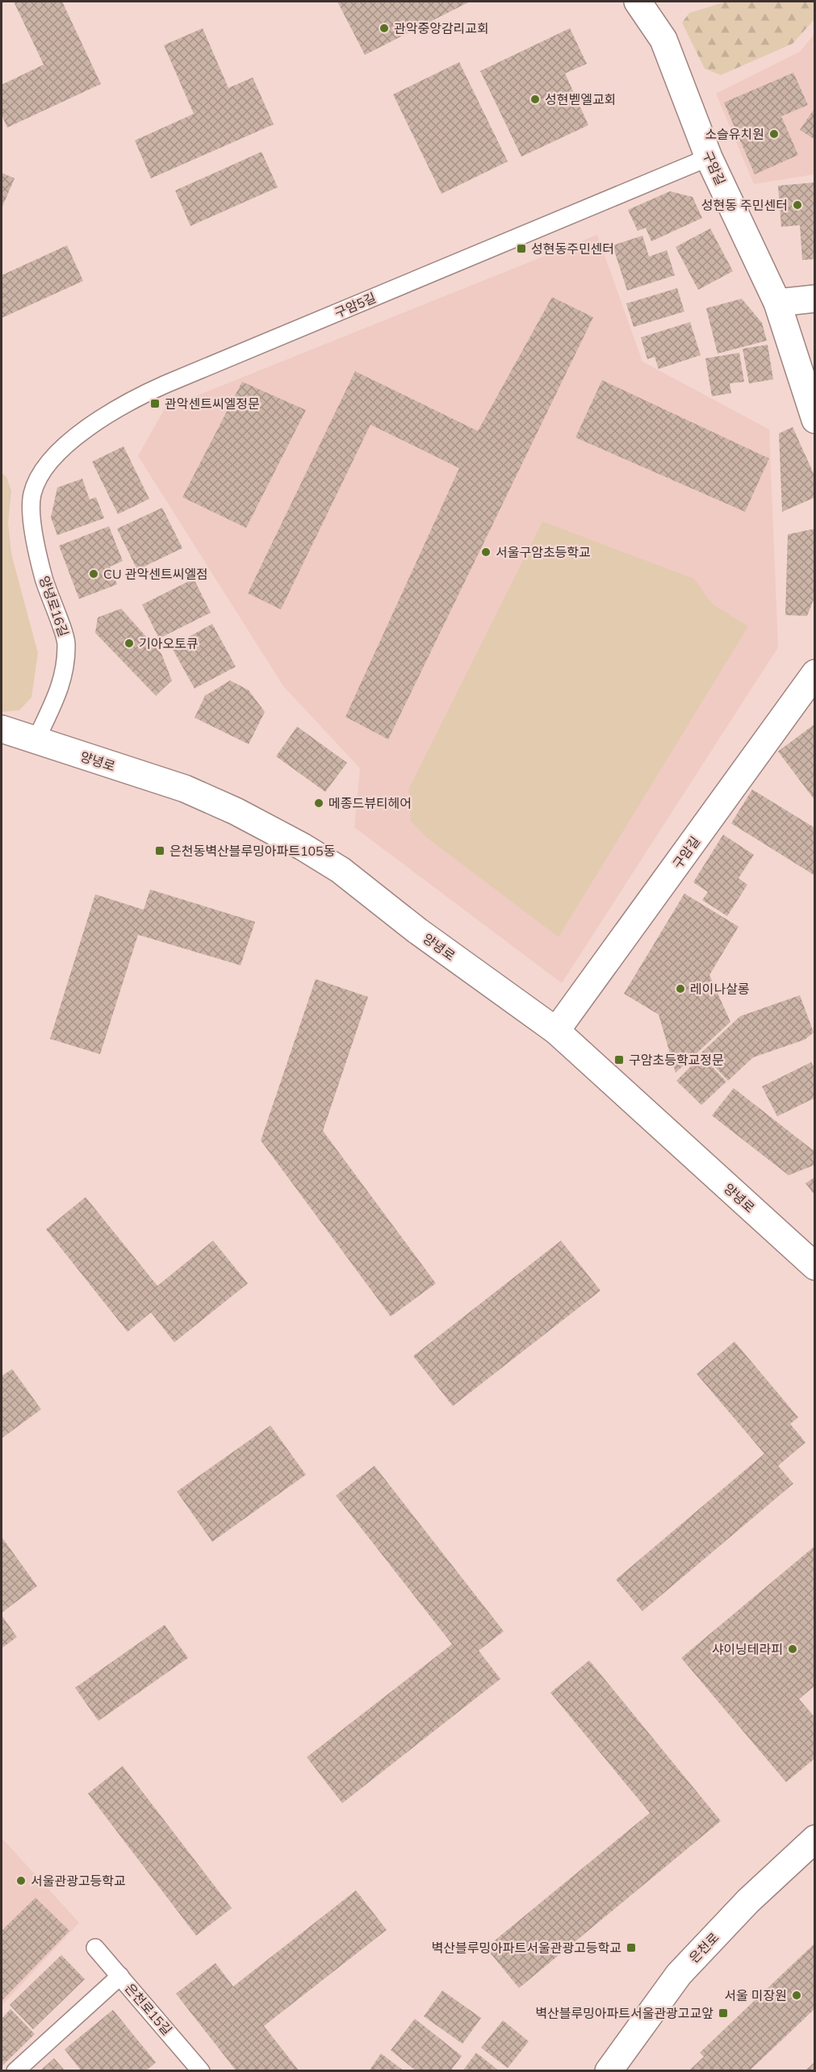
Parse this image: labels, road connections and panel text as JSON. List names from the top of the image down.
{
  "streets": {
    "main road": ["구암길", "양녕로", "은천로"],
    "lane": ["구암5길", "양녕로16길", "은천로15길"]
  },
  "crossings": [
    ["구암길", "구암5길"],
    ["구암길", "양녕로"],
    ["구암5길", "양녕로16길"],
    ["양녕로16길", "양녕로"]
  ],
  "places": {
    "other": [
      "관악중앙감리교회",
      "성현벧엘교회",
      "소슬유치원",
      "성현동 주민센터",
      "서울구암초등학교",
      "CU 관악센트씨엘점",
      "기아오토큐",
      "메종드뷰티헤어",
      "레이나살롱",
      "샤이닝테라피",
      "서울관광고등학교",
      "서울 미장원"
    ],
    "transit": [
      "성현동주민센터",
      "관악센트씨엘정문",
      "은천동벽산블루밍아파트105동",
      "구암초등학교정문",
      "벽산블루밍아파트서울관광고등학교",
      "벽산블루밍아파트서울관광고교앞"
    ]
  }
}
